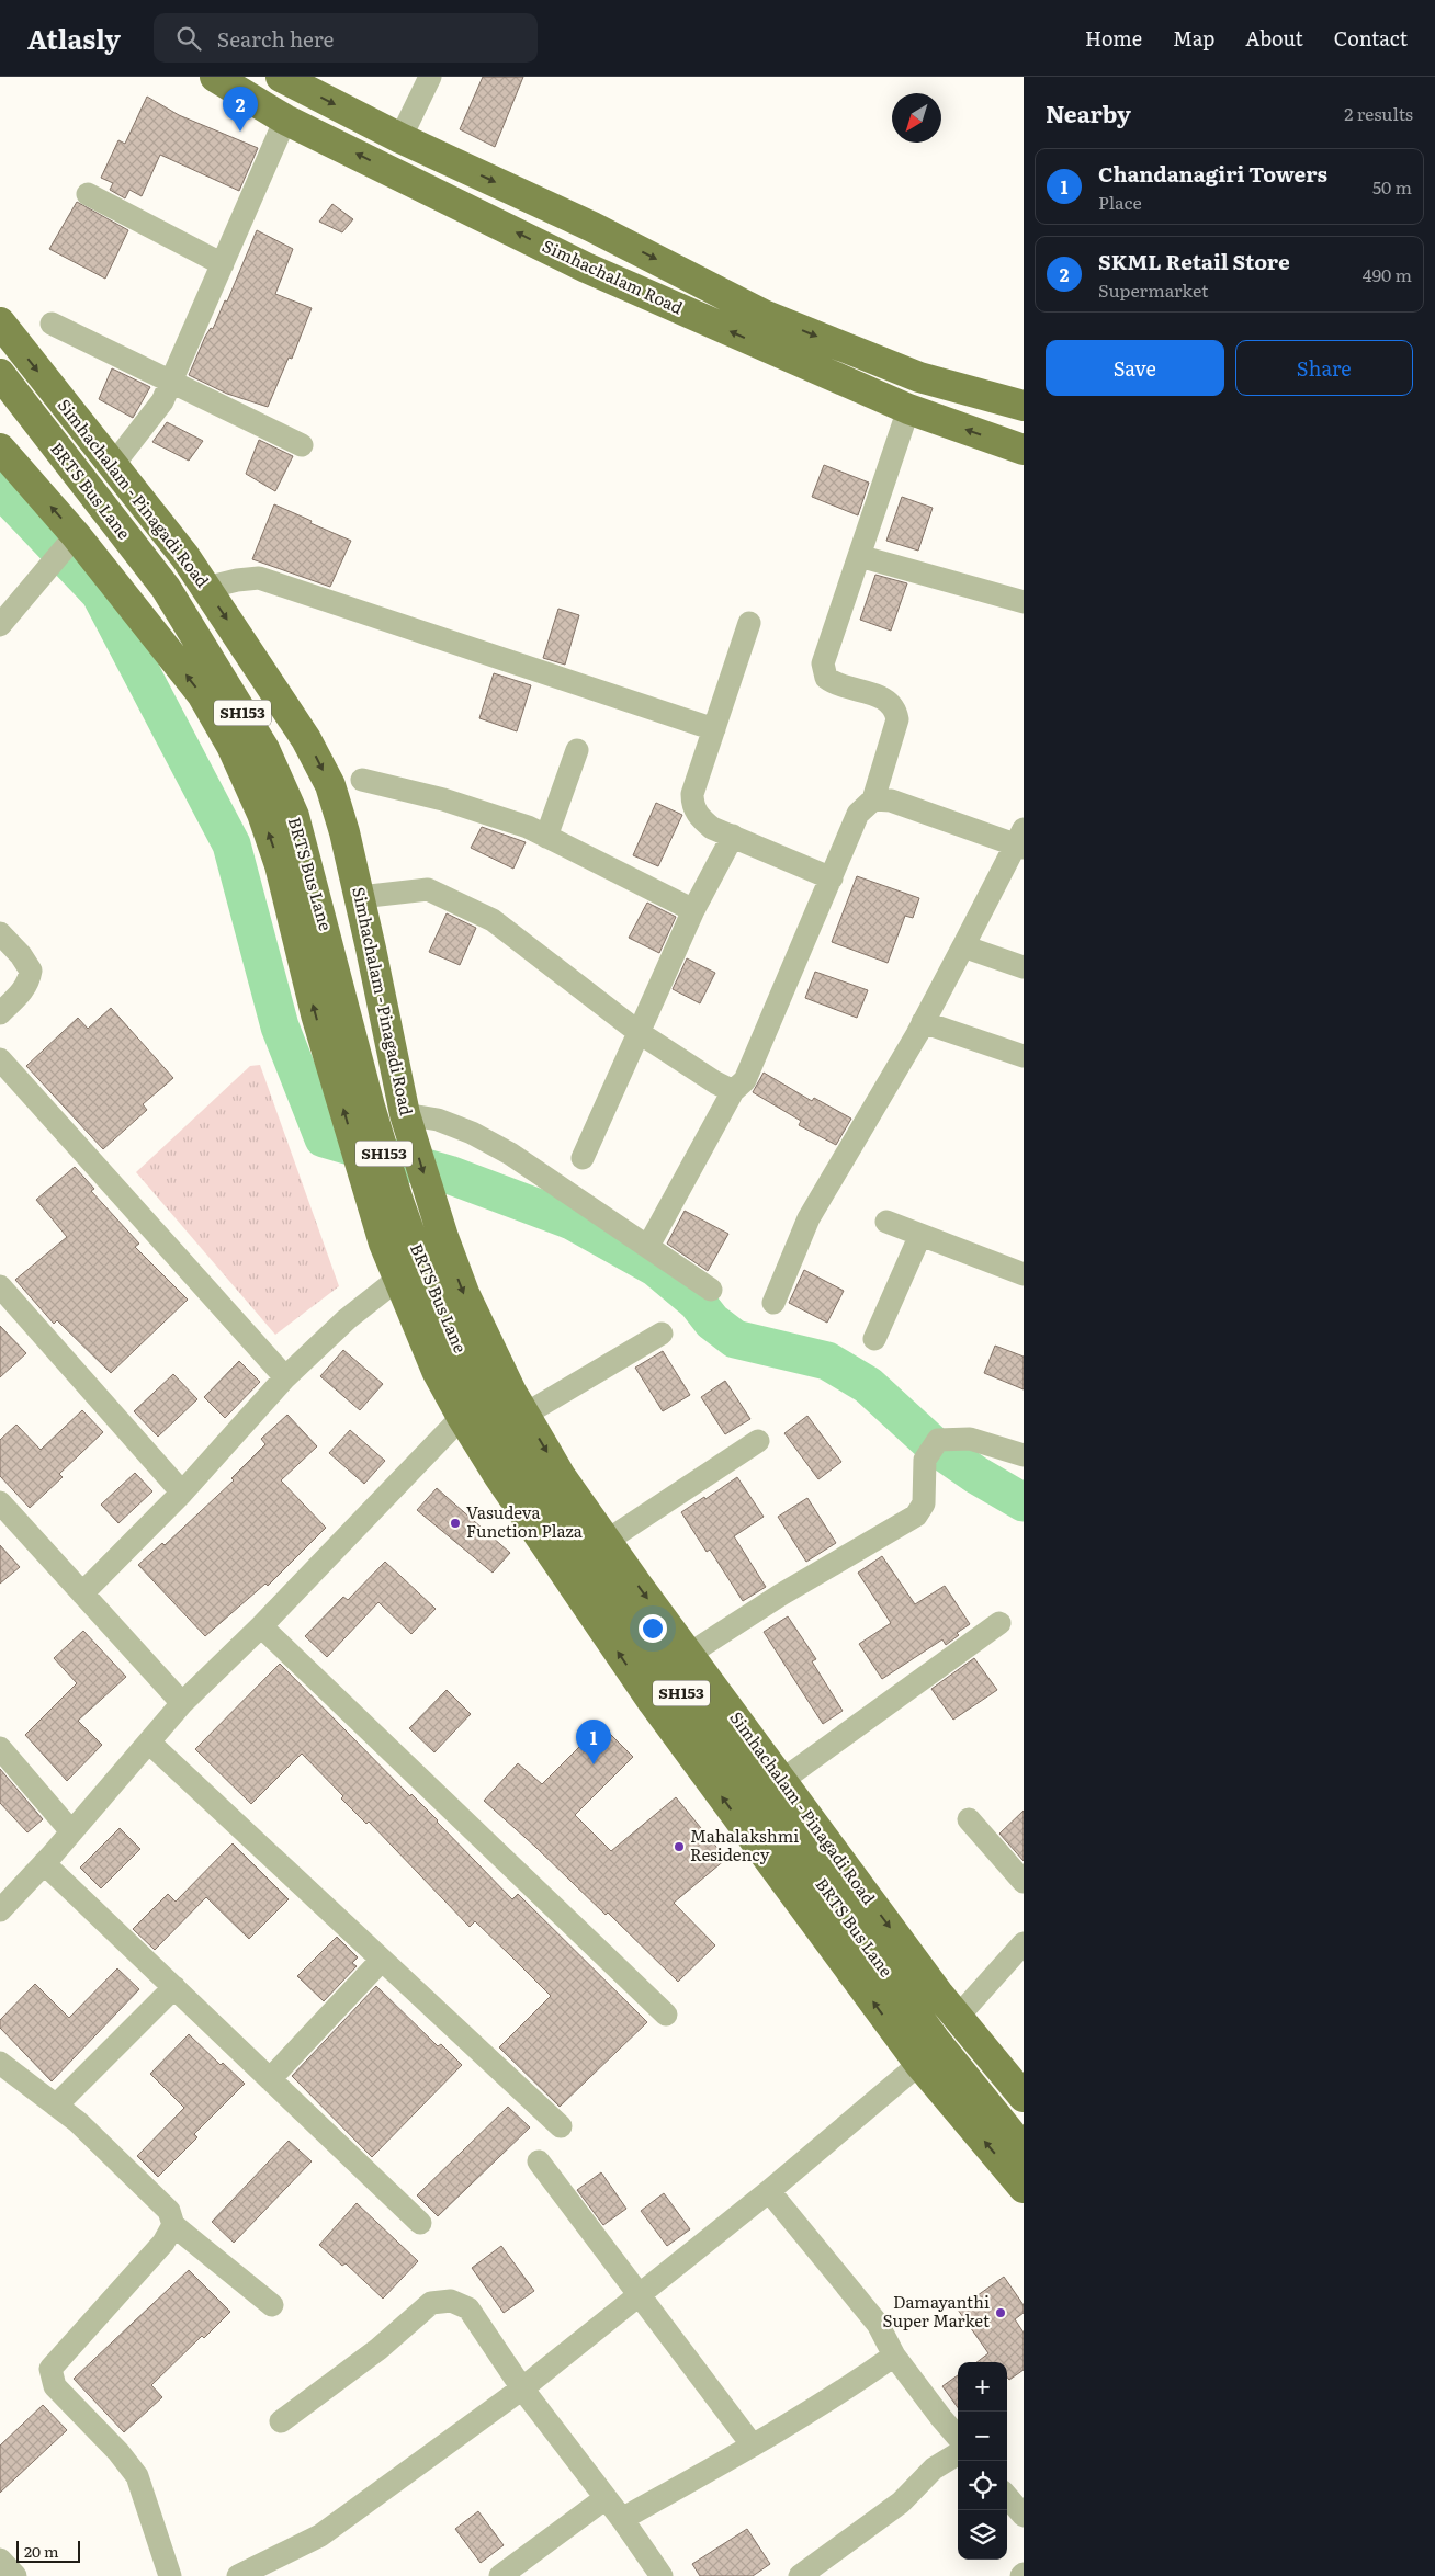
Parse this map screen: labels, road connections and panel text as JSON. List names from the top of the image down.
{
  "streets": {
    "main road": [
      "Simhachalam Road",
      "BRTS Bus Lane",
      "Simhachalam - Pinagadi Road",
      "SH153"
    ]
  },
  "places": ["Vasudeva Function Plaza", "Mahalakshmi Residency", "Damayanthi Super Market"],
  "scale_bar": "20 m",
  "north": "bottom left",
  "page": {
    "header": "Atlasly",
    "search": "Search here",
    "nav": [
      "Home",
      "Map",
      "About",
      "Contact"
    ],
    "heading": ["Nearby", "2 results"],
    "pins": ["2", "1"],
    "list": [
      {
        "mark": "1",
        "name": "Chandanagiri Towers",
        "note": "Place",
        "value": "50 m"
      },
      {
        "mark": "2",
        "name": "SKML Retail Store",
        "note": "Supermarket",
        "value": "490 m"
      }
    ],
    "buttons": ["Save", "Share"],
    "map_buttons": ["+", "−"],
    "scale": "20 m"
  }
}
